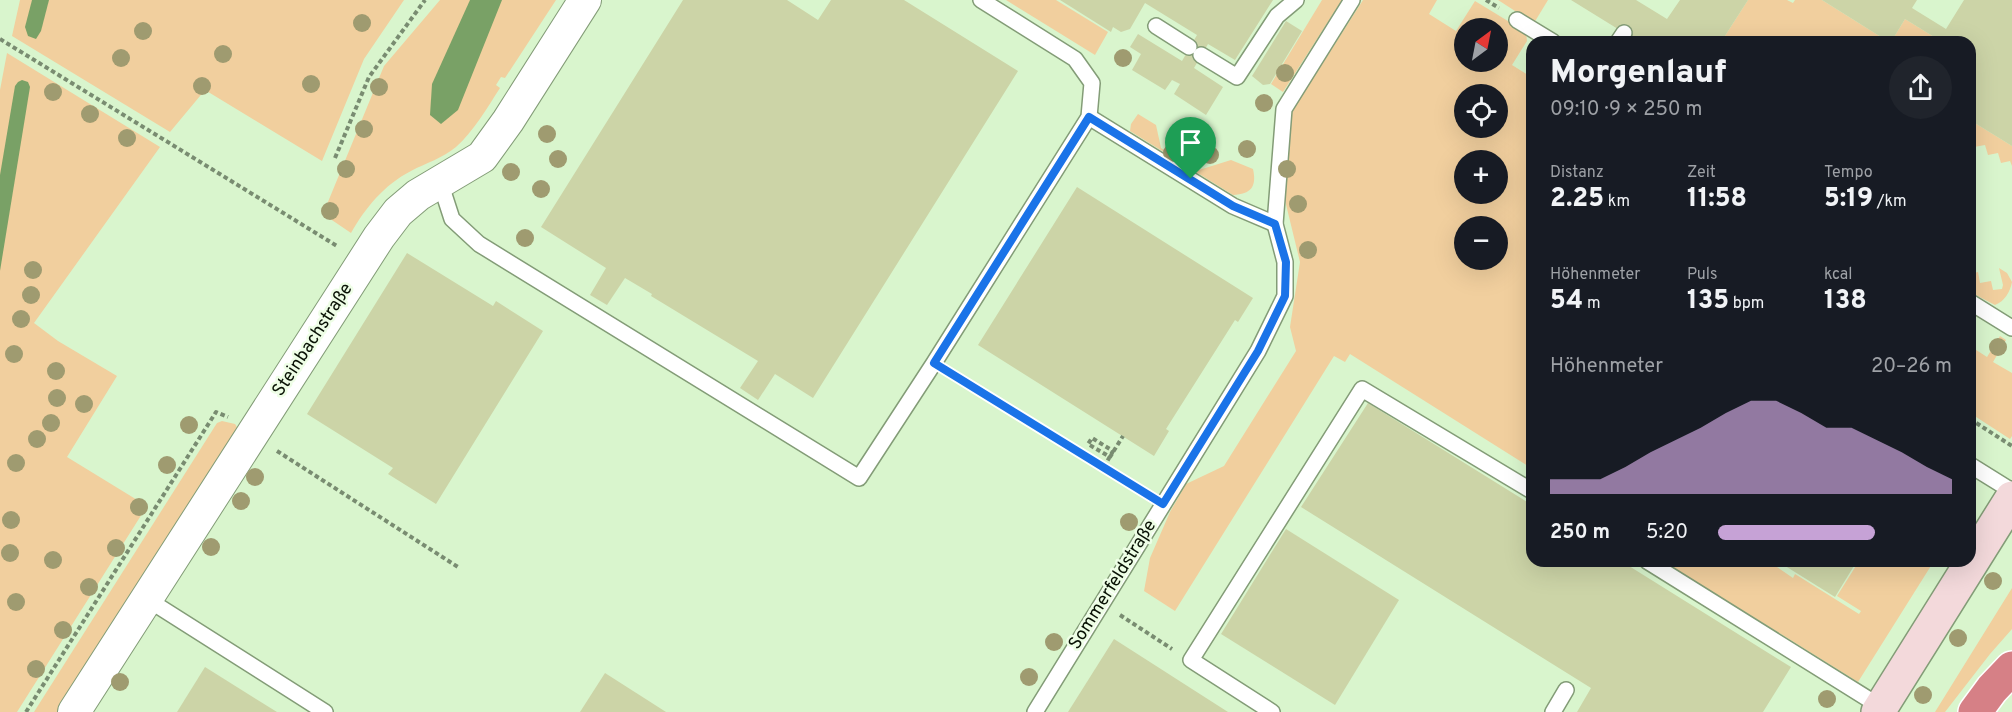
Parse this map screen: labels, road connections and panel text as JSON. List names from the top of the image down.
{
  "streets": {
    "street": ["Steinbachstraße"],
    "lane": ["Sommerfeldstraße"]
  },
  "north": "top right",
  "page": {
    "map_buttons": ["+", "−"],
    "heading": ["Morgenlauf", "09:10 · 9 × 250 m"],
    "stats": [
      ["Distanz", "2.25 km"],
      ["Zeit", "11:58"],
      ["Tempo", "5:19 /km"],
      ["Höhenmeter", "54 m"],
      ["Puls", "135 bpm"],
      ["kcal", "138"]
    ],
    "chart": ["Höhenmeter", "20–26 m"],
    "list": [
      {
        "name": "250 m",
        "note": "5:20"
      }
    ]
  }
}
